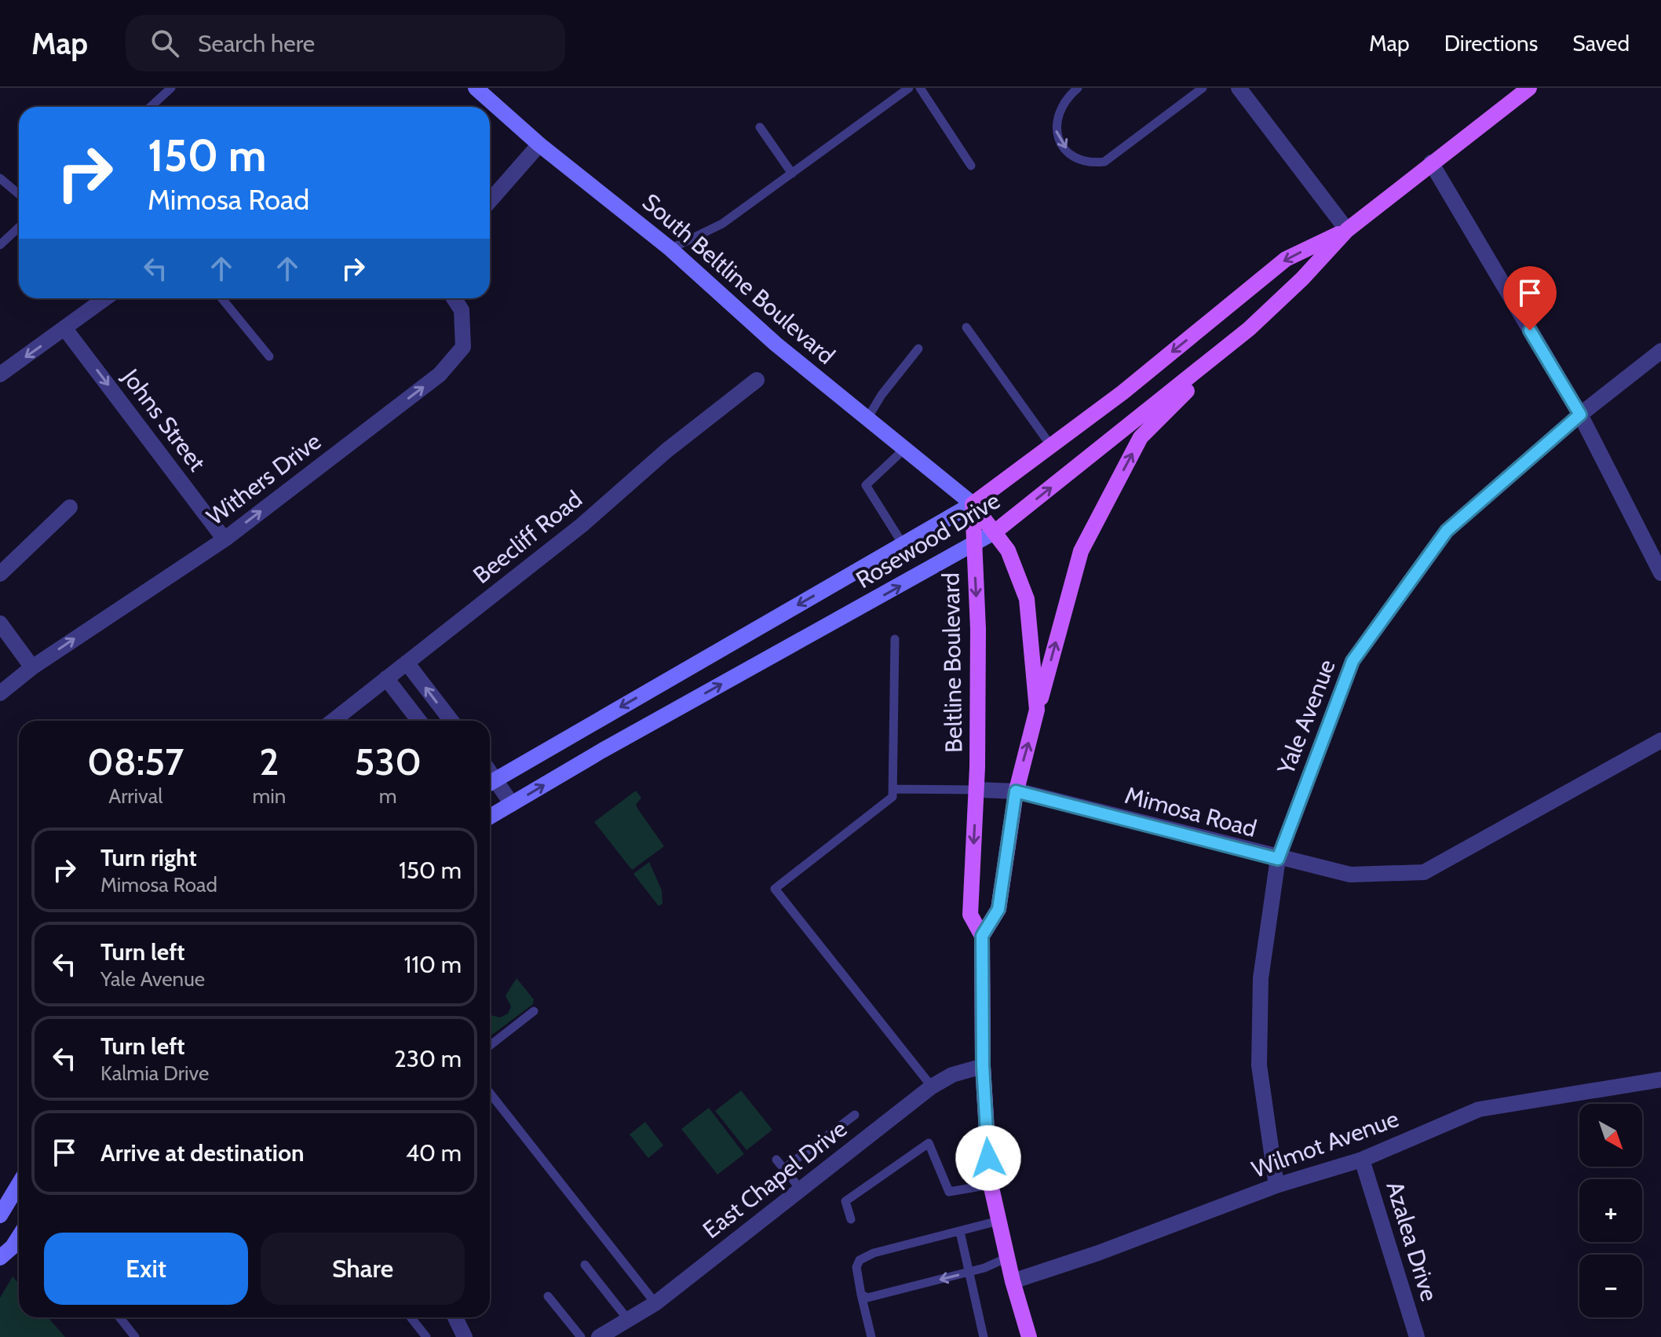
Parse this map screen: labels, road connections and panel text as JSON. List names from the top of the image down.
{
  "streets": {
    "main road": ["South Beltline Boulevard", "Rosewood Drive", "Beltline Boulevard"],
    "street": [
      "Johns Street",
      "Withers Drive",
      "Beecliff Road",
      "Yale Avenue",
      "Mimosa Road",
      "Wilmot Avenue",
      "East Chapel Drive",
      "Azalea Drive"
    ]
  },
  "crossings": [
    ["South Beltline Boulevard", "Rosewood Drive"],
    ["South Beltline Boulevard", "Beltline Boulevard"],
    ["Johns Street", "Withers Drive"],
    ["Rosewood Drive", "Beltline Boulevard"],
    ["Beltline Boulevard", "Mimosa Road"],
    ["Beltline Boulevard", "Wilmot Avenue"],
    ["Beltline Boulevard", "East Chapel Drive"],
    ["Yale Avenue", "Mimosa Road"],
    ["Yale Avenue", "Wilmot Avenue"],
    ["Wilmot Avenue", "Azalea Drive"]
  ],
  "one_way": ["Johns Street", "Withers Drive"],
  "north": "bottom right",
  "page": {
    "header": "Map",
    "search": "Search here",
    "nav": ["Map", "Directions", "Saved"],
    "turn": ["150 m", "Mimosa Road"],
    "eta": [
      "08:57",
      "Arrival",
      "2",
      "min",
      "530",
      "m"
    ],
    "list": [
      {
        "name": "Turn right",
        "note": "Mimosa Road",
        "value": "150 m"
      },
      {
        "name": "Turn left",
        "note": "Yale Avenue",
        "value": "110 m"
      },
      {
        "name": "Turn left",
        "note": "Kalmia Drive",
        "value": "230 m"
      },
      {
        "name": "Arrive at destination",
        "value": "40 m"
      }
    ],
    "map_buttons": ["+", "−"],
    "buttons": ["Exit", "Share"]
  }
}
